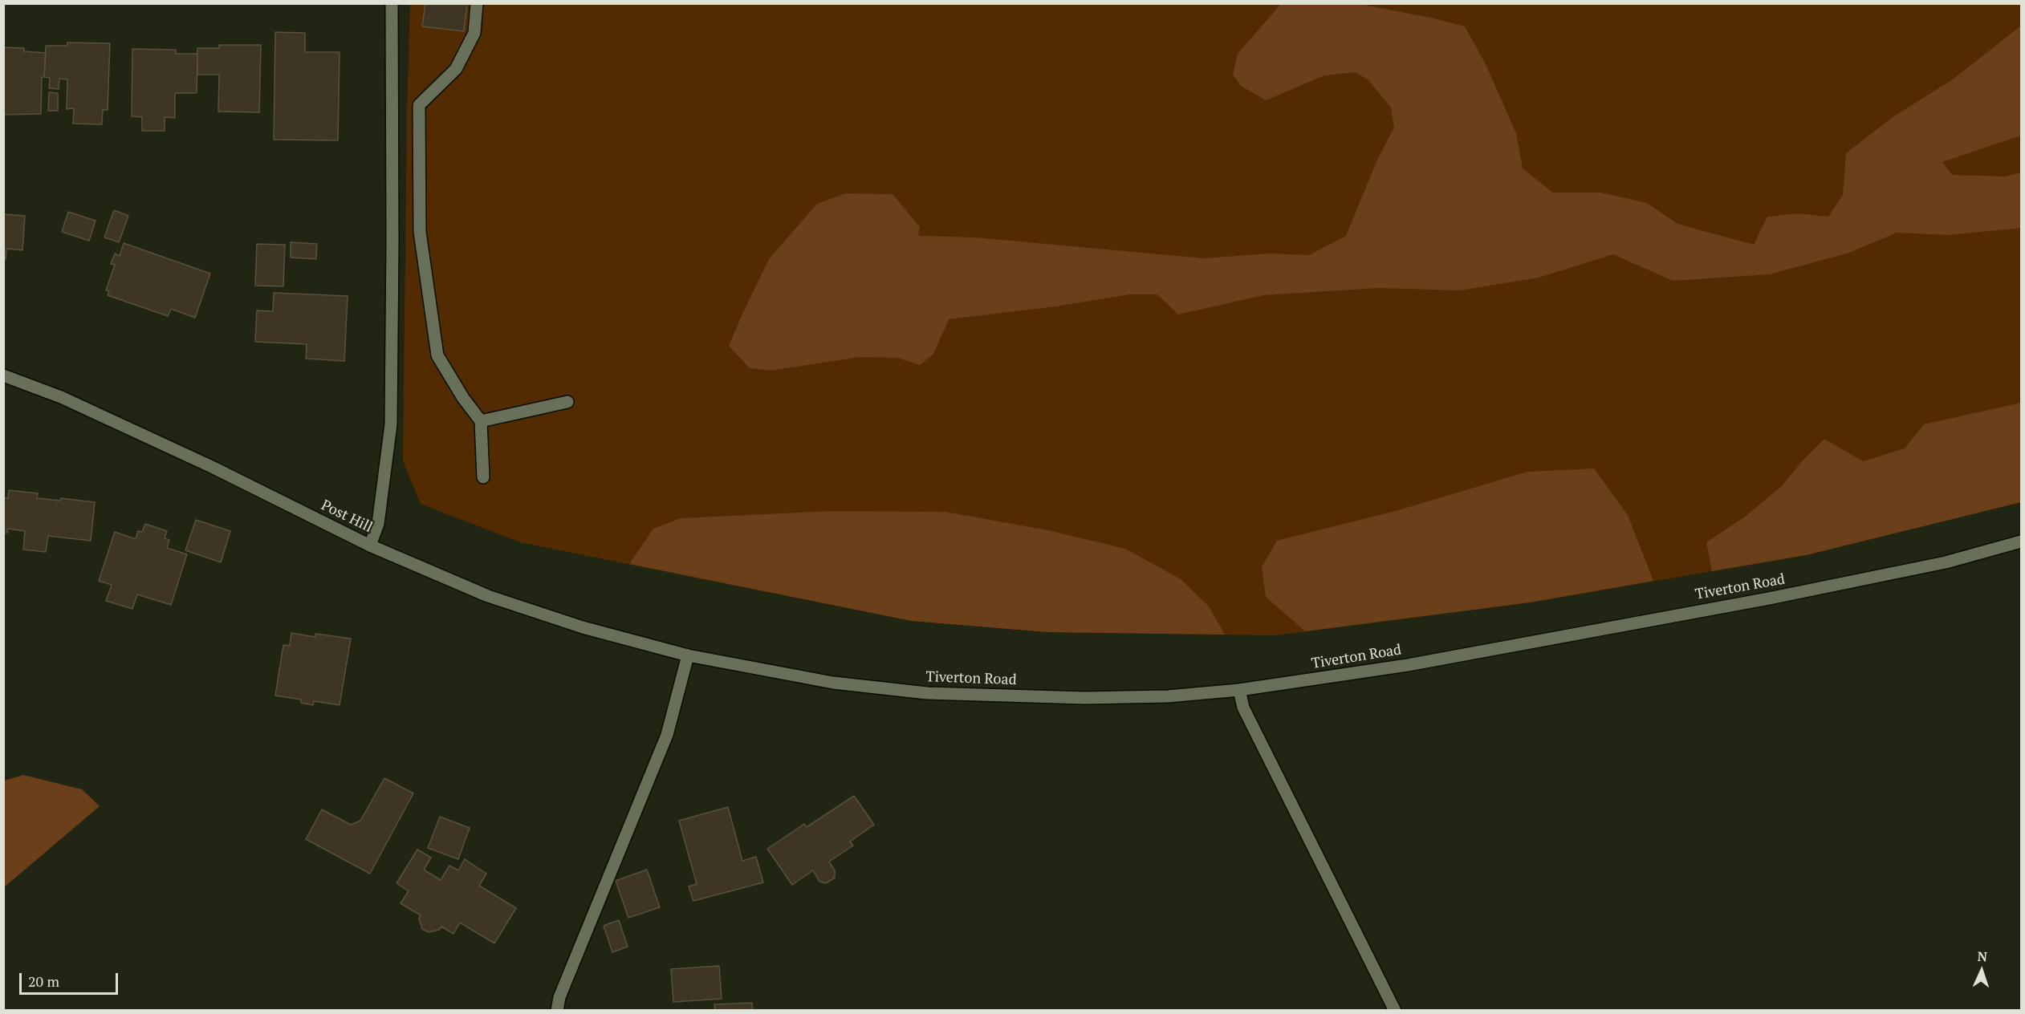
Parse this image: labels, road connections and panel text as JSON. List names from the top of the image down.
{
  "streets": {
    "street": ["Post Hill", "Tiverton Road"]
  },
  "crossings": [
    ["Post Hill", "Tiverton Road"]
  ],
  "scale_bar": "20 m",
  "north": "top"
}
